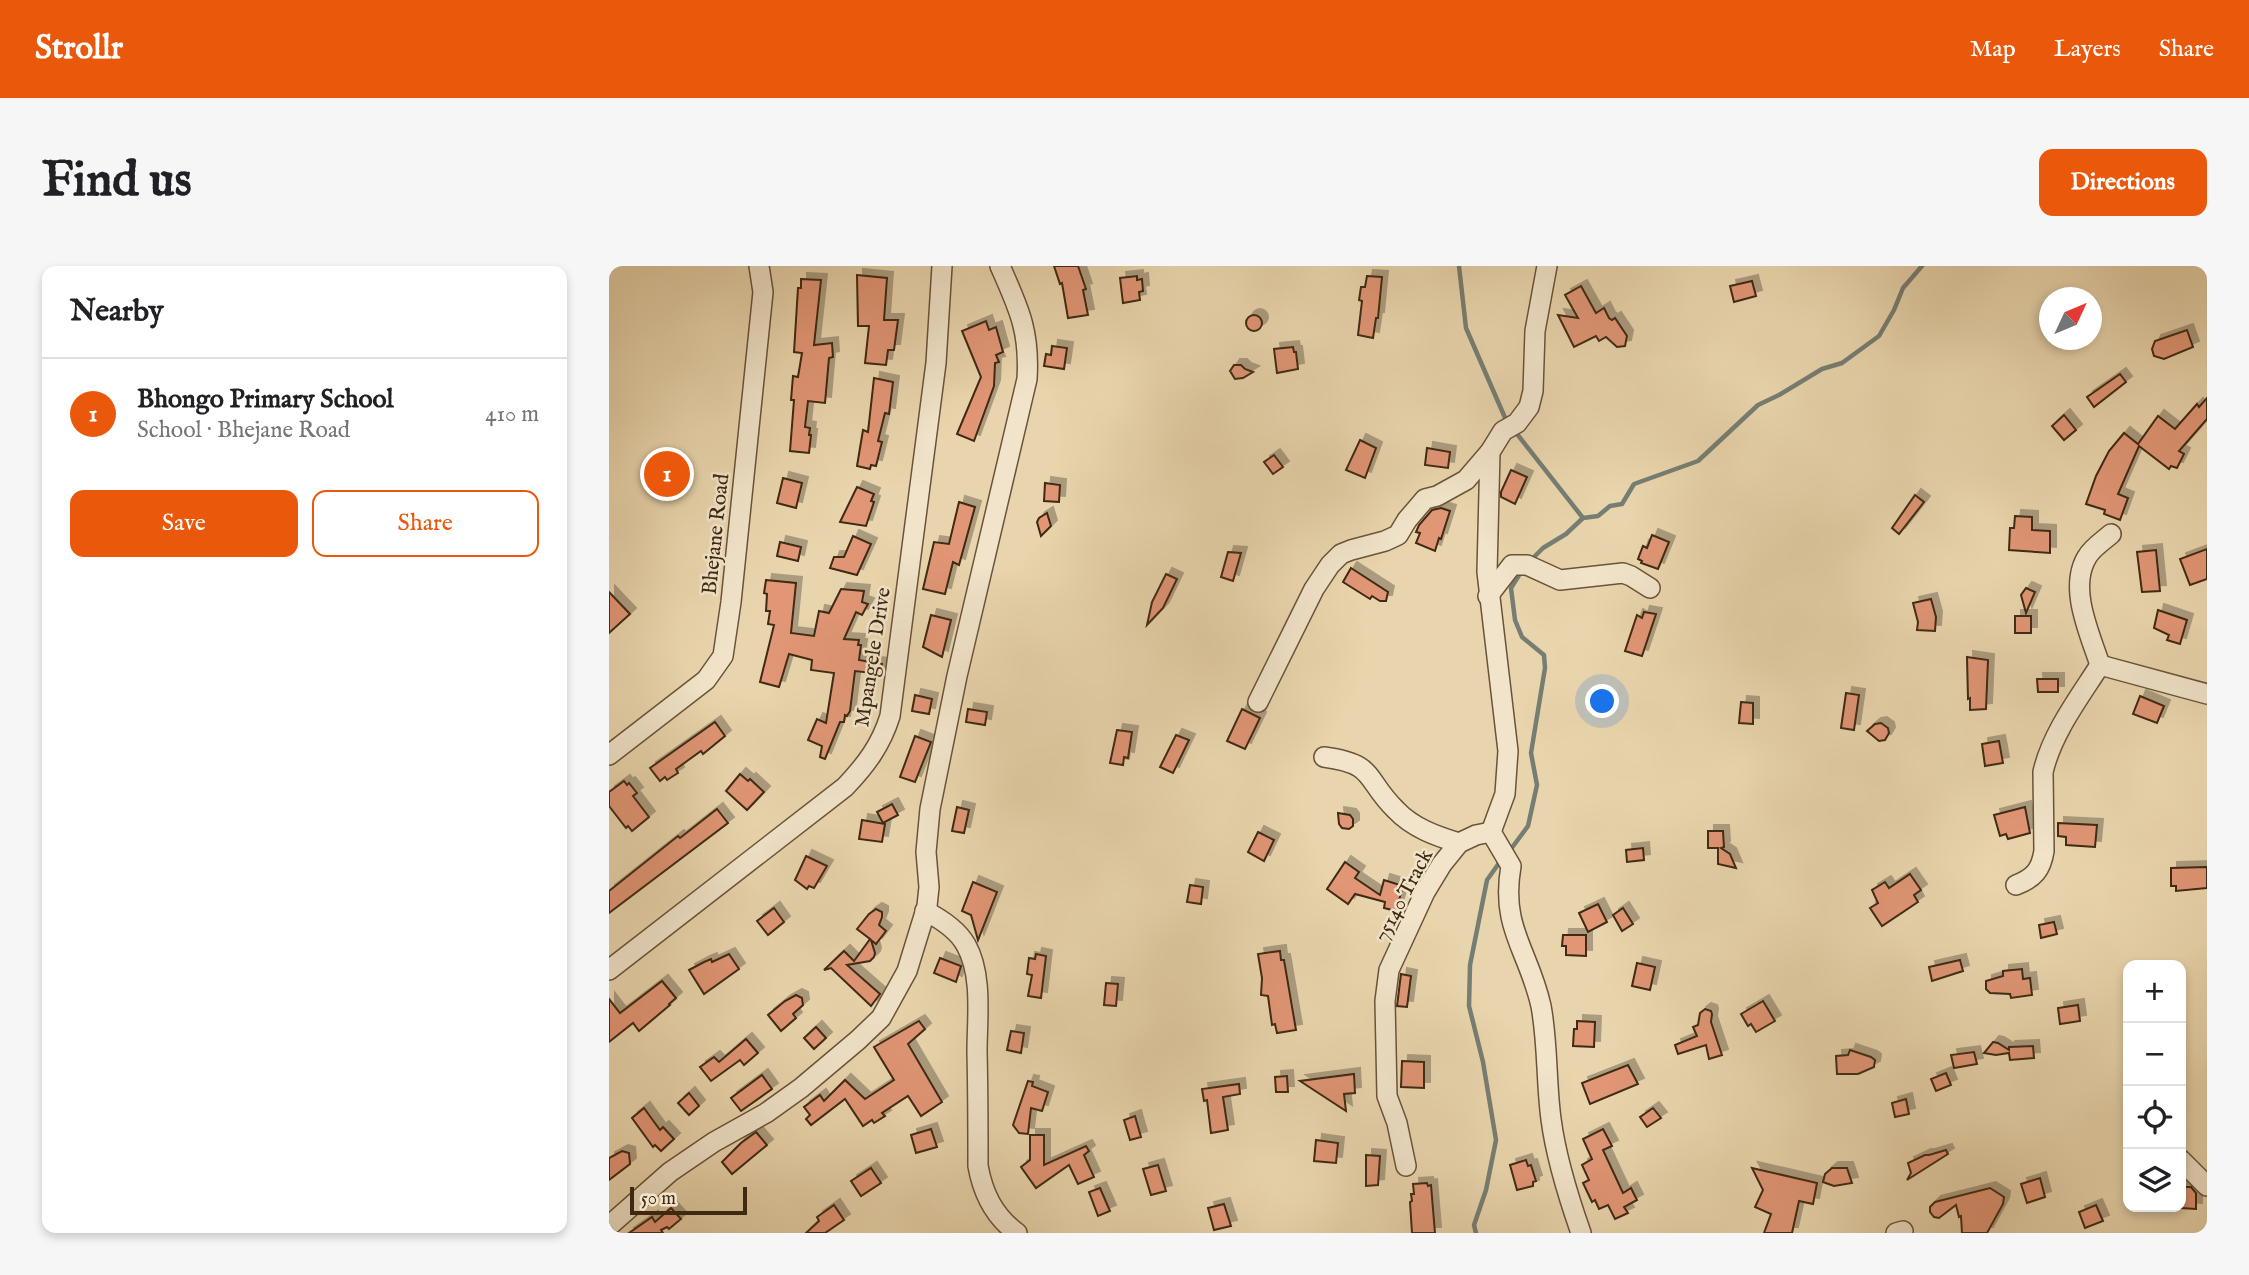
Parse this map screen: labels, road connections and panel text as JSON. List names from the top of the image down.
{
  "streets": {
    "street": ["Bhejane Road", "Mpangele Drive", "75140 Track"]
  },
  "scale_bar": "50 m",
  "north": "top right",
  "page": {
    "header": "Strollr",
    "nav": ["Map", "Layers", "Share"],
    "buttons": [
      "Directions",
      ["Save", "Share"]
    ],
    "title": "Find us",
    "heading": "Nearby",
    "list": [
      {
        "mark": "1",
        "name": "Bhongo Primary School",
        "note": "School · Bhejane Road",
        "value": "410 m"
      }
    ],
    "pins": "1",
    "map_buttons": ["+", "−"],
    "scale": "50 m"
  }
}
